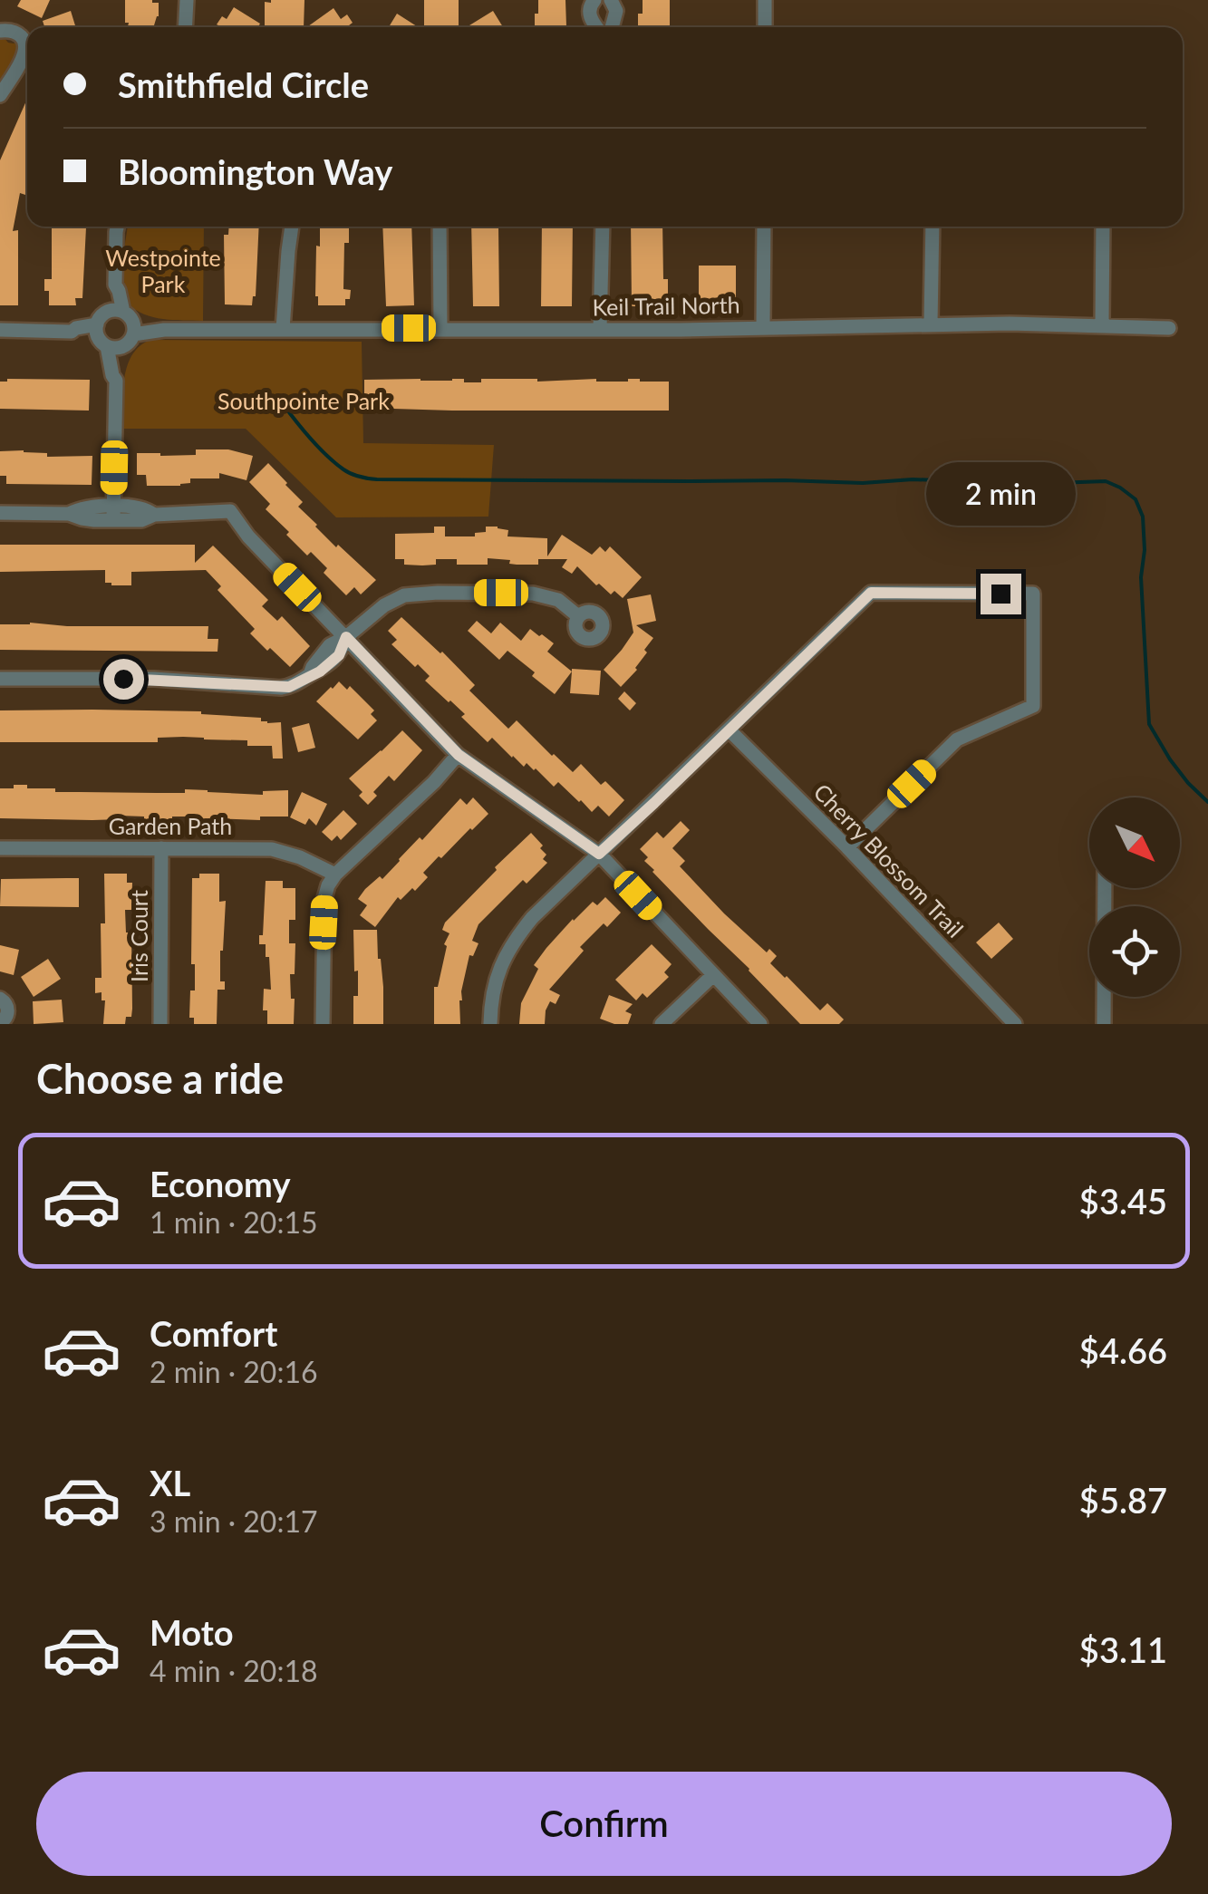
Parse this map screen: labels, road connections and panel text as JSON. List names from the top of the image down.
{
  "streets": {
    "street": [
      "Keil Trail North",
      "Garden Path",
      "Cherry Blossom Trail",
      "Iris Court"
    ]
  },
  "crossings": [
    ["Garden Path", "Iris Court"]
  ],
  "parks": ["Westpointe Park", "Southpointe Park"],
  "north": "bottom right",
  "page": {
    "banner": ["Smithfield Circle", "Bloomington Way"],
    "bubble": "2 min",
    "heading": "Choose a ride",
    "list": [
      {
        "name": "Economy",
        "note": "1 min · 20:15",
        "value": "$3.45"
      },
      {
        "name": "Comfort",
        "note": "2 min · 20:16",
        "value": "$4.66"
      },
      {
        "name": "XL",
        "note": "3 min · 20:17",
        "value": "$5.87"
      },
      {
        "name": "Moto",
        "note": "4 min · 20:18",
        "value": "$3.11"
      }
    ],
    "buttons": "Confirm"
  }
}
